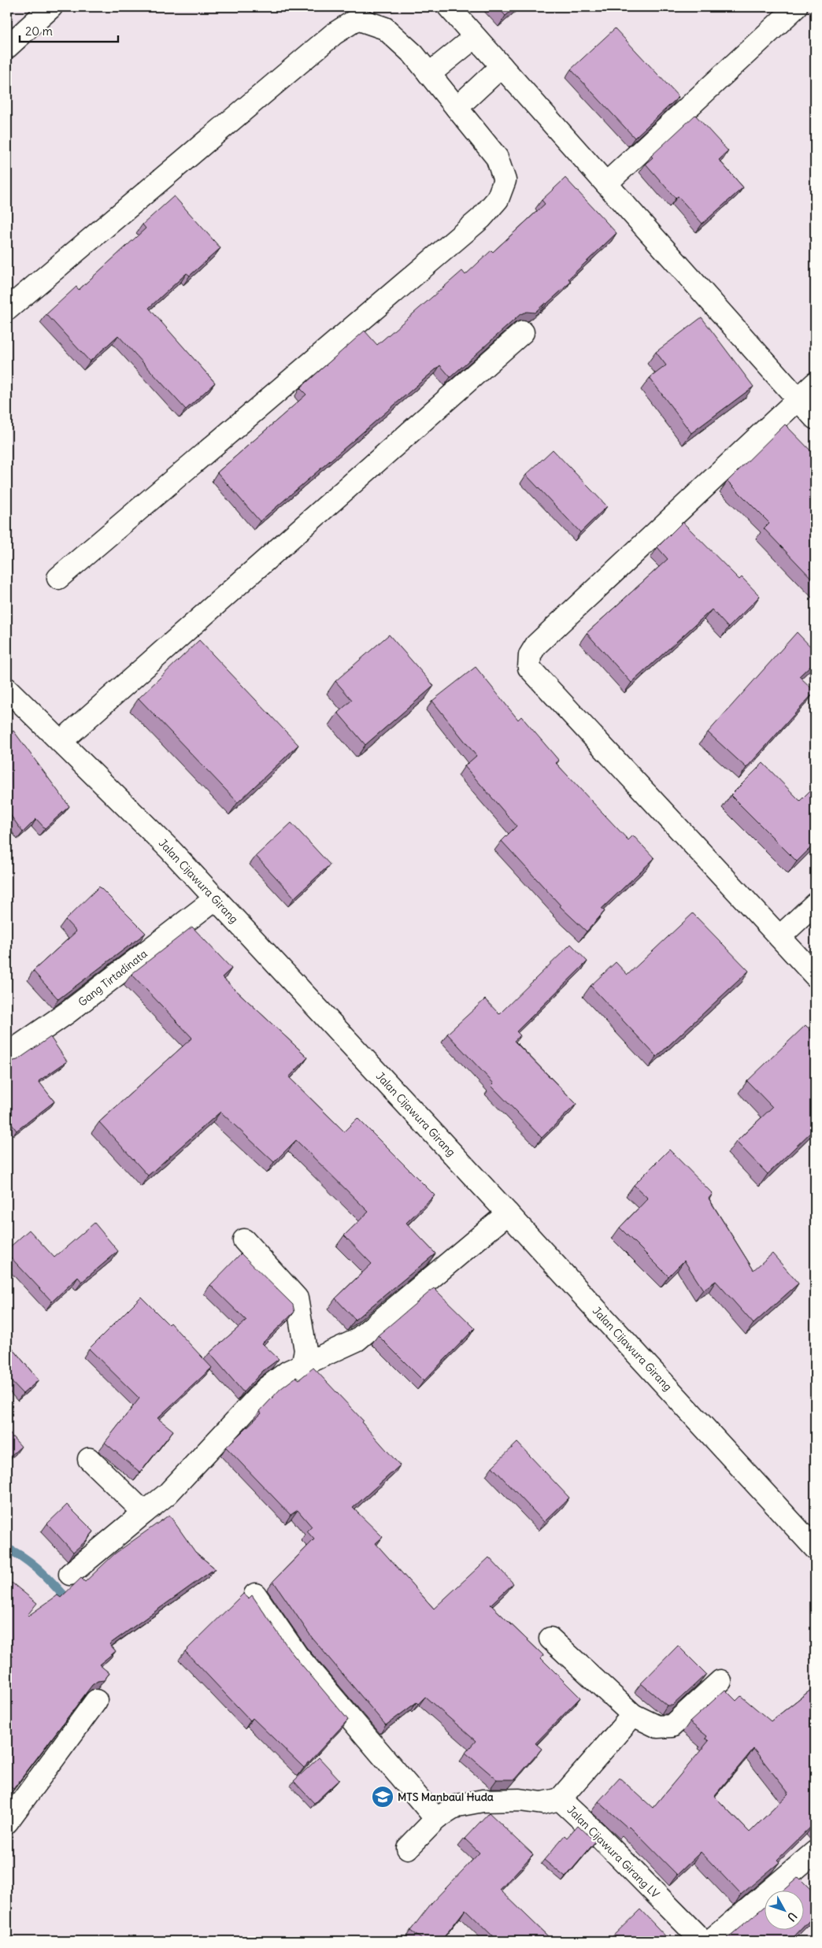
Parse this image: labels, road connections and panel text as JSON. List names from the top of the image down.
{
  "streets": {
    "street": ["Jalan Cijawura Girang", "Gang Tirtadinata", "Jalan Cijawura Girang LV"]
  },
  "crossings": [
    ["Jalan Cijawura Girang", "Gang Tirtadinata"]
  ],
  "places": {
    "school or university": ["MTS Manbaul Huda"]
  },
  "scale_bar": "20 m",
  "north": "bottom right"
}
